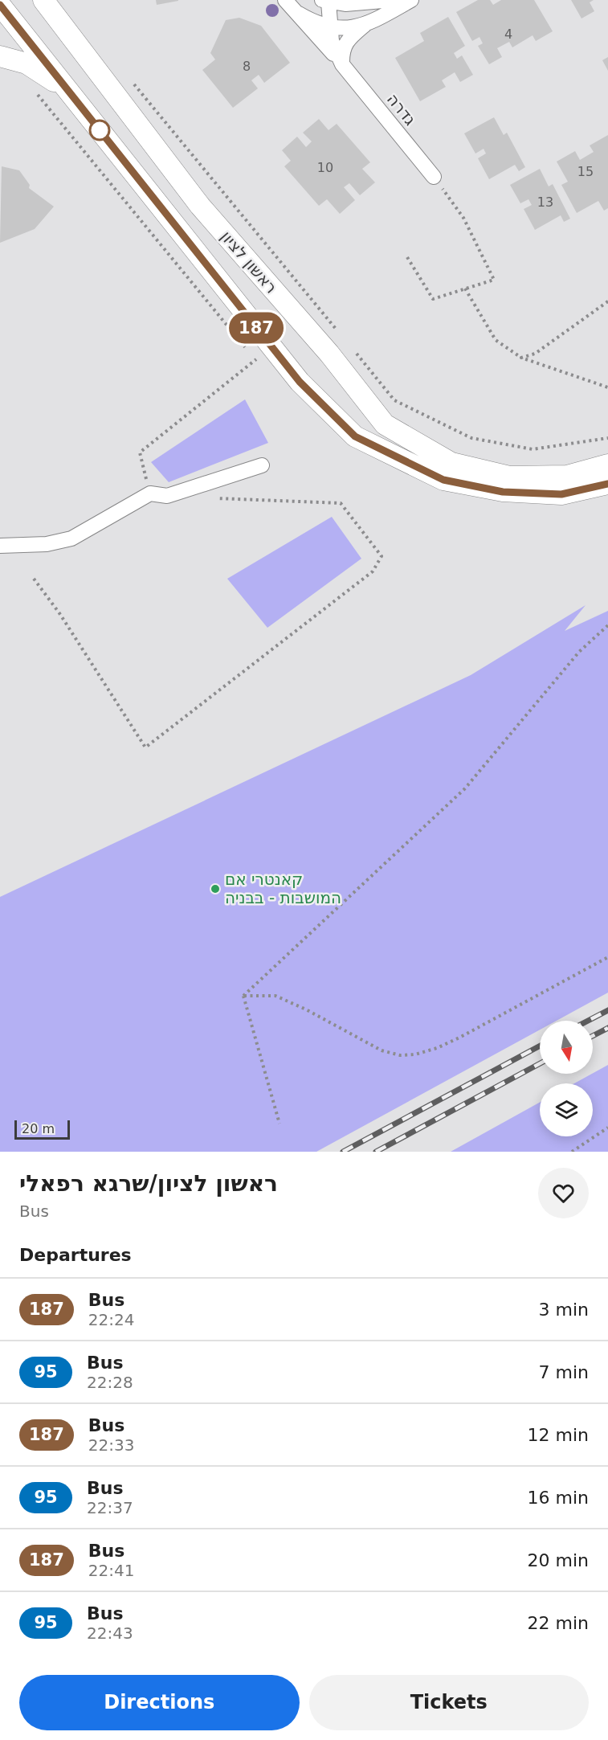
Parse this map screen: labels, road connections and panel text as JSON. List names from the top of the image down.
{
  "streets": {
    "main road": ["ראשון לציון"],
    "street": ["גדרה"]
  },
  "places": ["קאנטרי אם המושבות - בבניה"],
  "lines": ["bus line 187"],
  "house_numbers": [
    "4",
    "8",
    "10",
    "15",
    "13"
  ],
  "scale_bar": "20 m",
  "north": "bottom",
  "page": {
    "on_map": "187",
    "scale": "20 m",
    "heading": [
      ["ראשון לציון/שרגא רפאלי", "Bus"],
      "Departures"
    ],
    "list": [
      {
        "mark": "187",
        "name": "Bus",
        "note": "22:24",
        "value": "3 min"
      },
      {
        "mark": "95",
        "name": "Bus",
        "note": "22:28",
        "value": "7 min"
      },
      {
        "mark": "187",
        "name": "Bus",
        "note": "22:33",
        "value": "12 min"
      },
      {
        "mark": "95",
        "name": "Bus",
        "note": "22:37",
        "value": "16 min"
      },
      {
        "mark": "187",
        "name": "Bus",
        "note": "22:41",
        "value": "20 min"
      },
      {
        "mark": "95",
        "name": "Bus",
        "note": "22:43",
        "value": "22 min"
      }
    ],
    "buttons": ["Directions", "Tickets"]
  }
}
